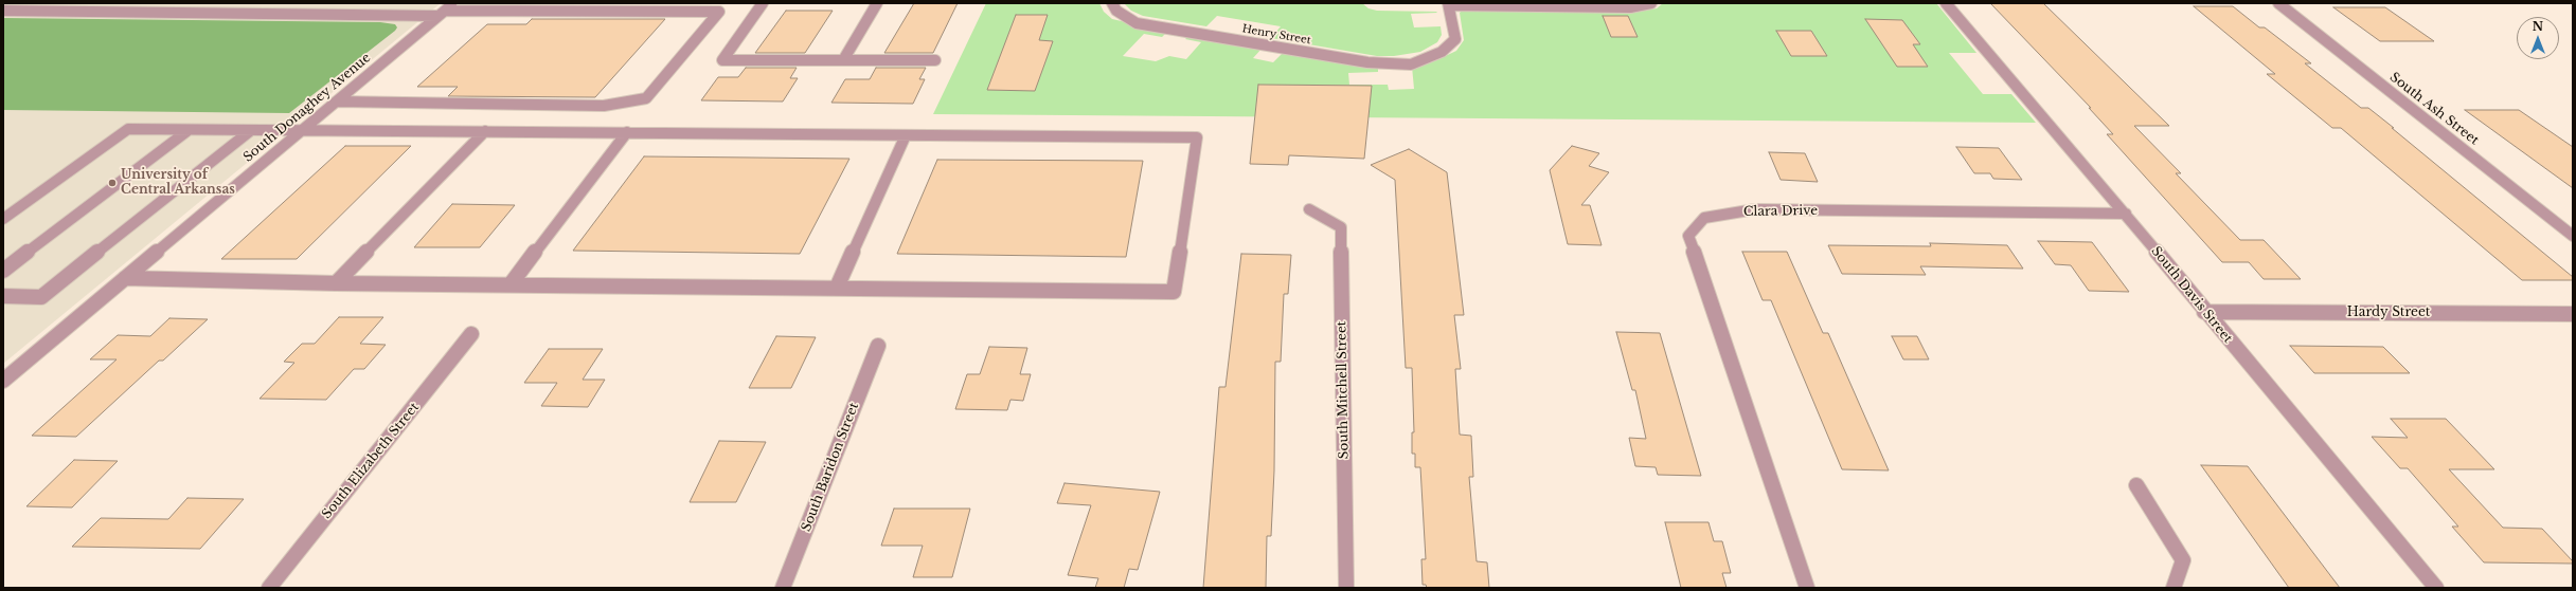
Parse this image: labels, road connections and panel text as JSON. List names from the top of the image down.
{
  "streets": {
    "street": [
      "Henry Street",
      "South Donaghey Avenue",
      "South Ash Street",
      "Clara Drive",
      "South Davis Street",
      "Hardy Street",
      "South Mitchell Street",
      "South Elizabeth Street",
      "South Baridon Street"
    ]
  },
  "crossings": [
    ["Clara Drive", "South Davis Street"],
    ["South Davis Street", "Hardy Street"]
  ],
  "places": ["University of Central Arkansas"],
  "north": "top"
}
